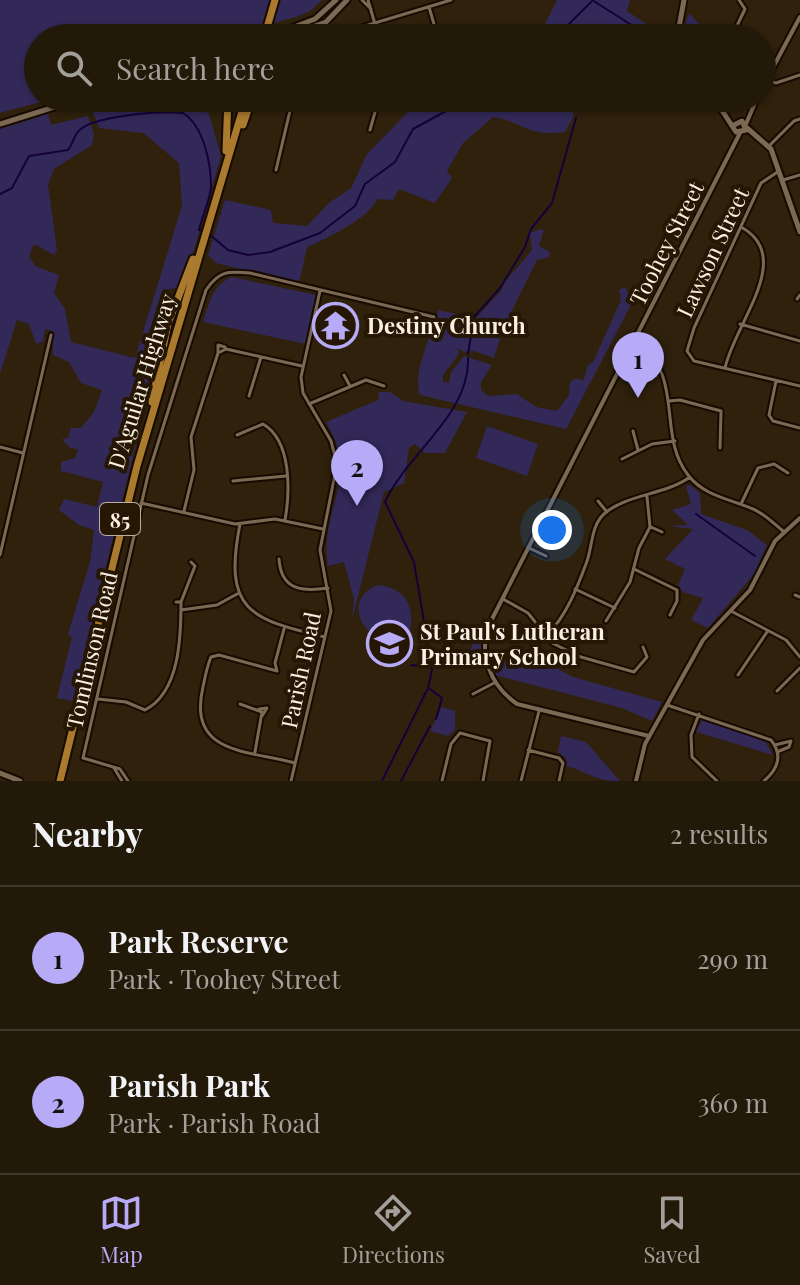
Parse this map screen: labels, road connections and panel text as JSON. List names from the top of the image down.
{
  "streets": {
    "highway": ["D'Aguilar Highway", "85"],
    "street": [
      "Toohey Street",
      "Lawson Street",
      "Tomlinson Road",
      "Parish Road"
    ]
  },
  "crossings": [
    ["Tomlinson Road", "Parish Road"]
  ],
  "places": {
    "temple": ["Destiny Church"],
    "school or university": ["St Paul's Lutheran Primary School"]
  },
  "page": {
    "search": "Search here",
    "pins": ["1", "2"],
    "heading": ["Nearby", "2 results"],
    "list": [
      {
        "mark": "1",
        "name": "Park Reserve",
        "note": "Park · Toohey Street",
        "value": "290 m"
      },
      {
        "mark": "2",
        "name": "Parish Park",
        "note": "Park · Parish Road",
        "value": "360 m"
      }
    ],
    "nav": ["Map", "Directions", "Saved"]
  }
}
